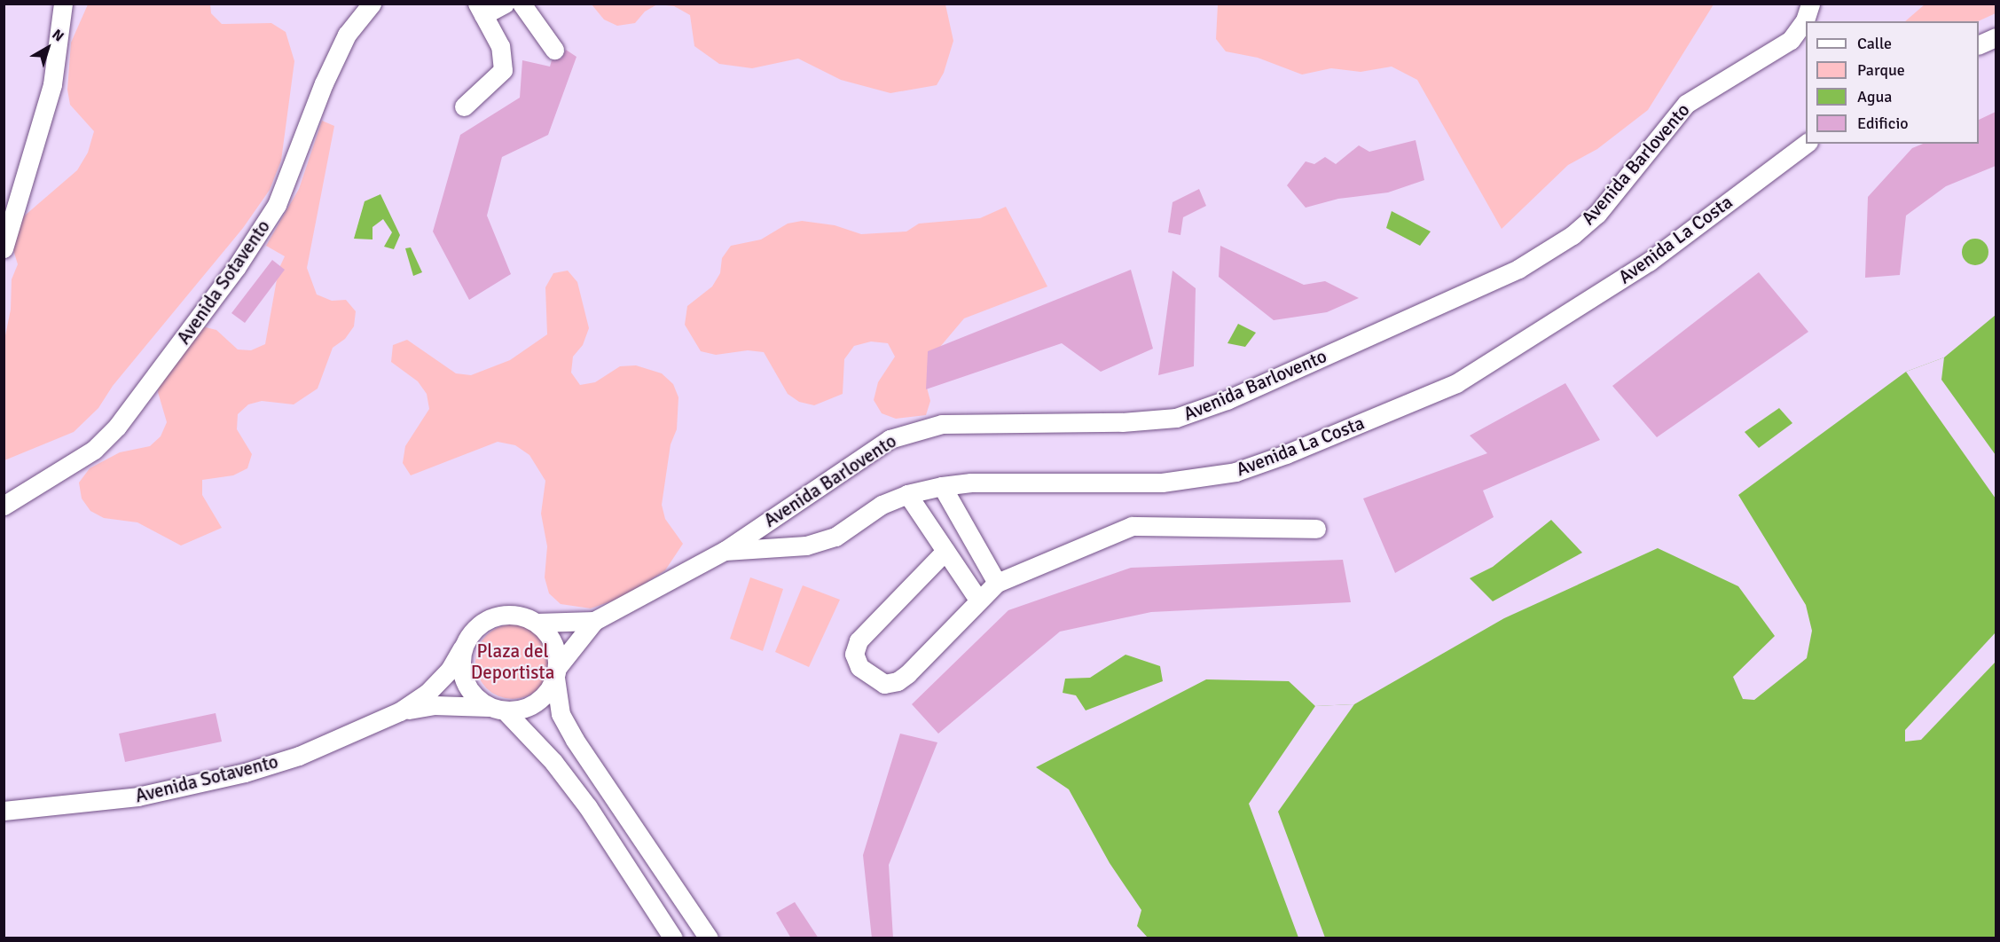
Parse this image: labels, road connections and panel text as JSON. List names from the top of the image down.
{
  "streets": {
    "street": ["Avenida Barlovento", "Avenida La Costa", "Avenida Sotavento"]
  },
  "crossings": [
    ["Avenida Barlovento", "Avenida La Costa"],
    ["Avenida Barlovento", "Avenida Sotavento"]
  ],
  "parks": ["Plaza del Deportista"],
  "legend": [
    "Calle",
    "Parque",
    "Agua",
    "Edificio"
  ],
  "north": "top right"
}
